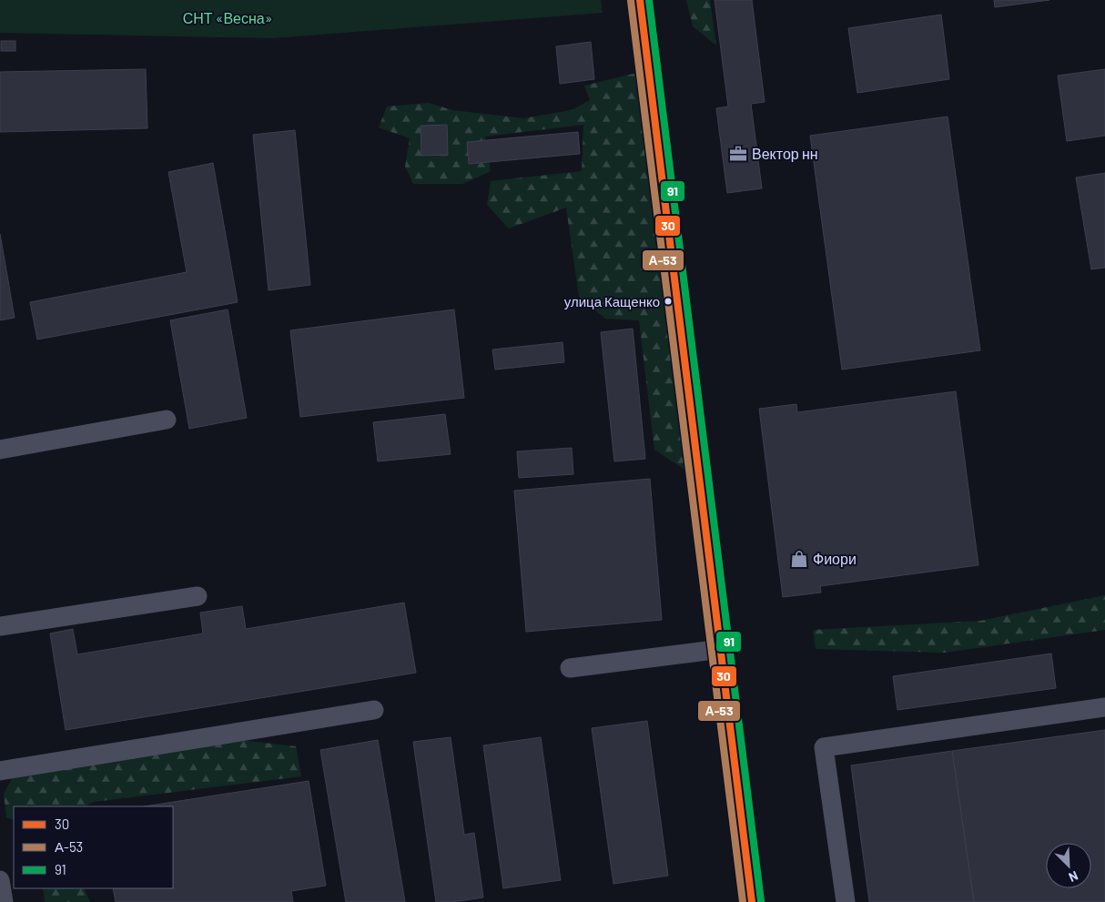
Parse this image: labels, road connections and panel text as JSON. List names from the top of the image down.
{
  "parks": ["СНТ «Весна»"],
  "places": {
    "office": ["Вектор нн"],
    "other": ["улица Кащенко"],
    "shop": ["Фиори"]
  },
  "lines": ["transit line 30", "transit line 91", "transit line А-53"],
  "legend": ["30", "А-53", "91"],
  "north": "bottom right"
}
